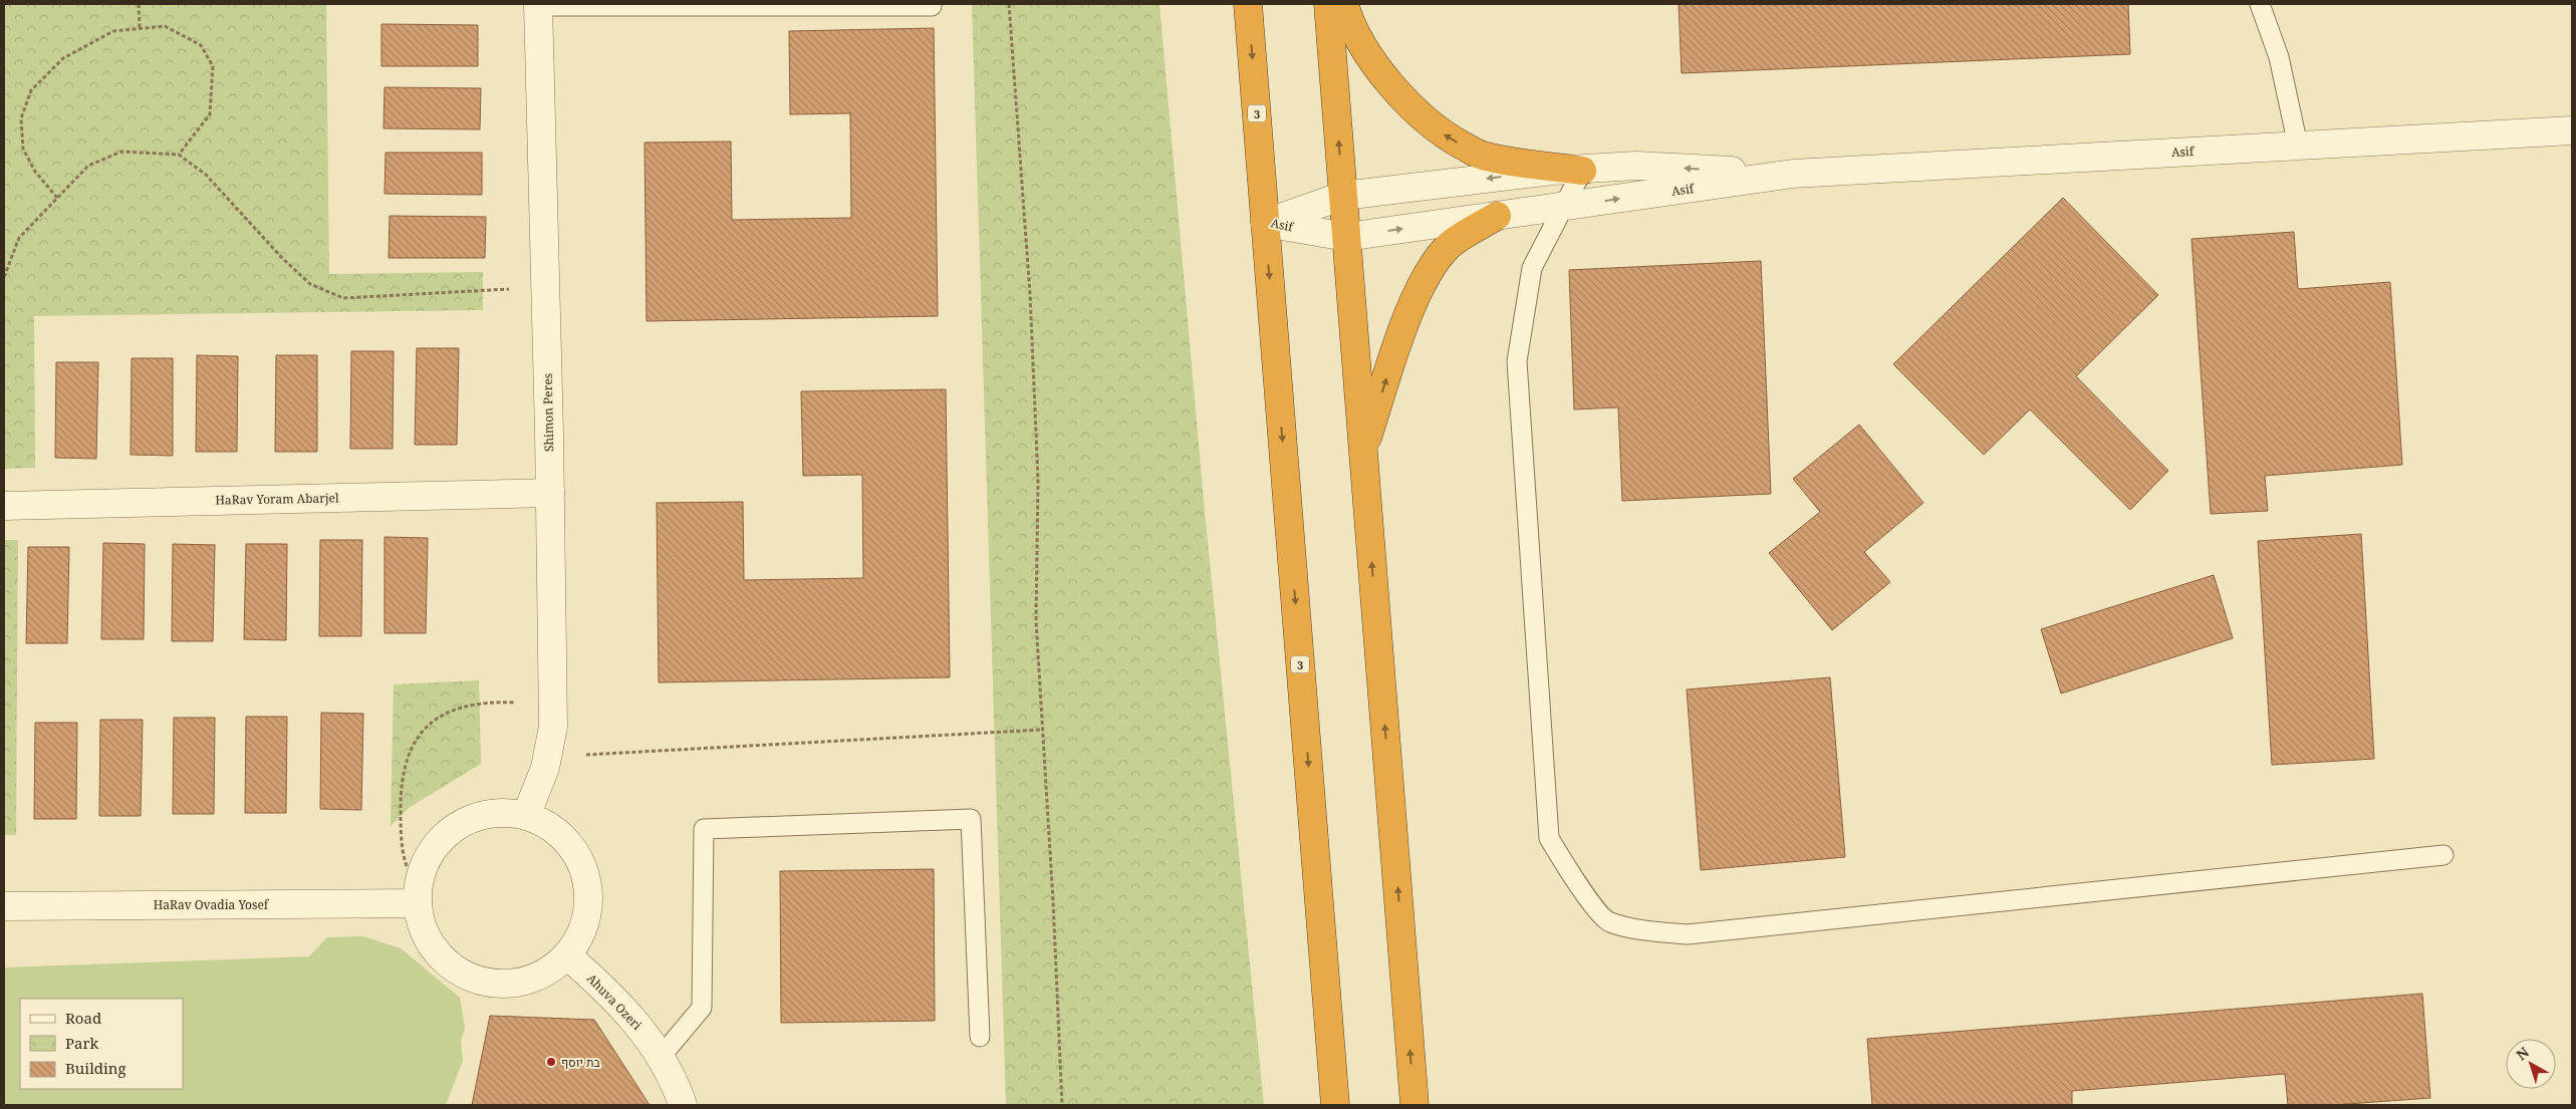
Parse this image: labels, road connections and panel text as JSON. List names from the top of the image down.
{
  "streets": {
    "highway": ["3"],
    "street": [
      "Asif",
      "Shimon Peres",
      "HaRav Yoram Abarjel",
      "HaRav Ovadia Yosef",
      "Ahuva Ozeri"
    ]
  },
  "crossings": [
    ["3", "Asif"],
    ["Shimon Peres", "HaRav Yoram Abarjel"],
    ["Shimon Peres", "HaRav Ovadia Yosef"],
    ["Shimon Peres", "Ahuva Ozeri"],
    ["HaRav Ovadia Yosef", "Ahuva Ozeri"]
  ],
  "places": ["בת יוסף"],
  "legend": ["Road", "Park", "Building"],
  "north": "top left"
}
